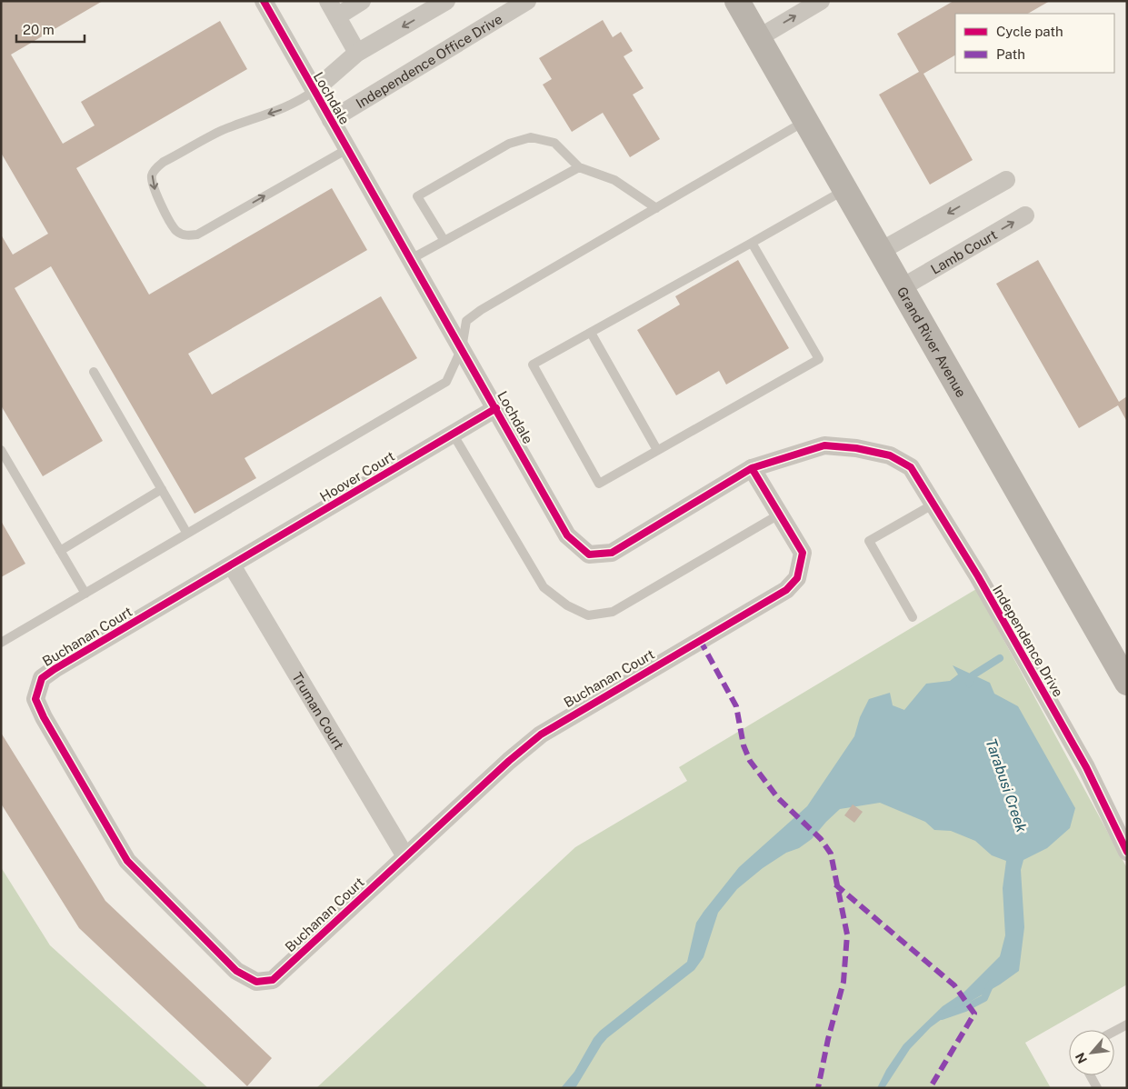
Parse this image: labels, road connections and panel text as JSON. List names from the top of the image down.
{
  "streets": {
    "main road": ["Grand River Avenue"],
    "street": [
      "Independence Office Drive",
      "Lochdale",
      "Lamb Court",
      "Hoover Court",
      "Buchanan Court",
      "Independence Drive",
      "Truman Court"
    ]
  },
  "crossings": [
    ["Independence Office Drive", "Lochdale"],
    ["Lochdale", "Hoover Court"],
    ["Lochdale", "Buchanan Court"],
    ["Lochdale", "Independence Drive"],
    ["Lamb Court", "Grand River Avenue"],
    ["Hoover Court", "Buchanan Court"],
    ["Hoover Court", "Truman Court"],
    ["Buchanan Court", "Truman Court"]
  ],
  "water": ["Tarabusi Creek"],
  "legend": ["Cycle path", "Path"],
  "scale_bar": "20 m",
  "north": "bottom left"
}
